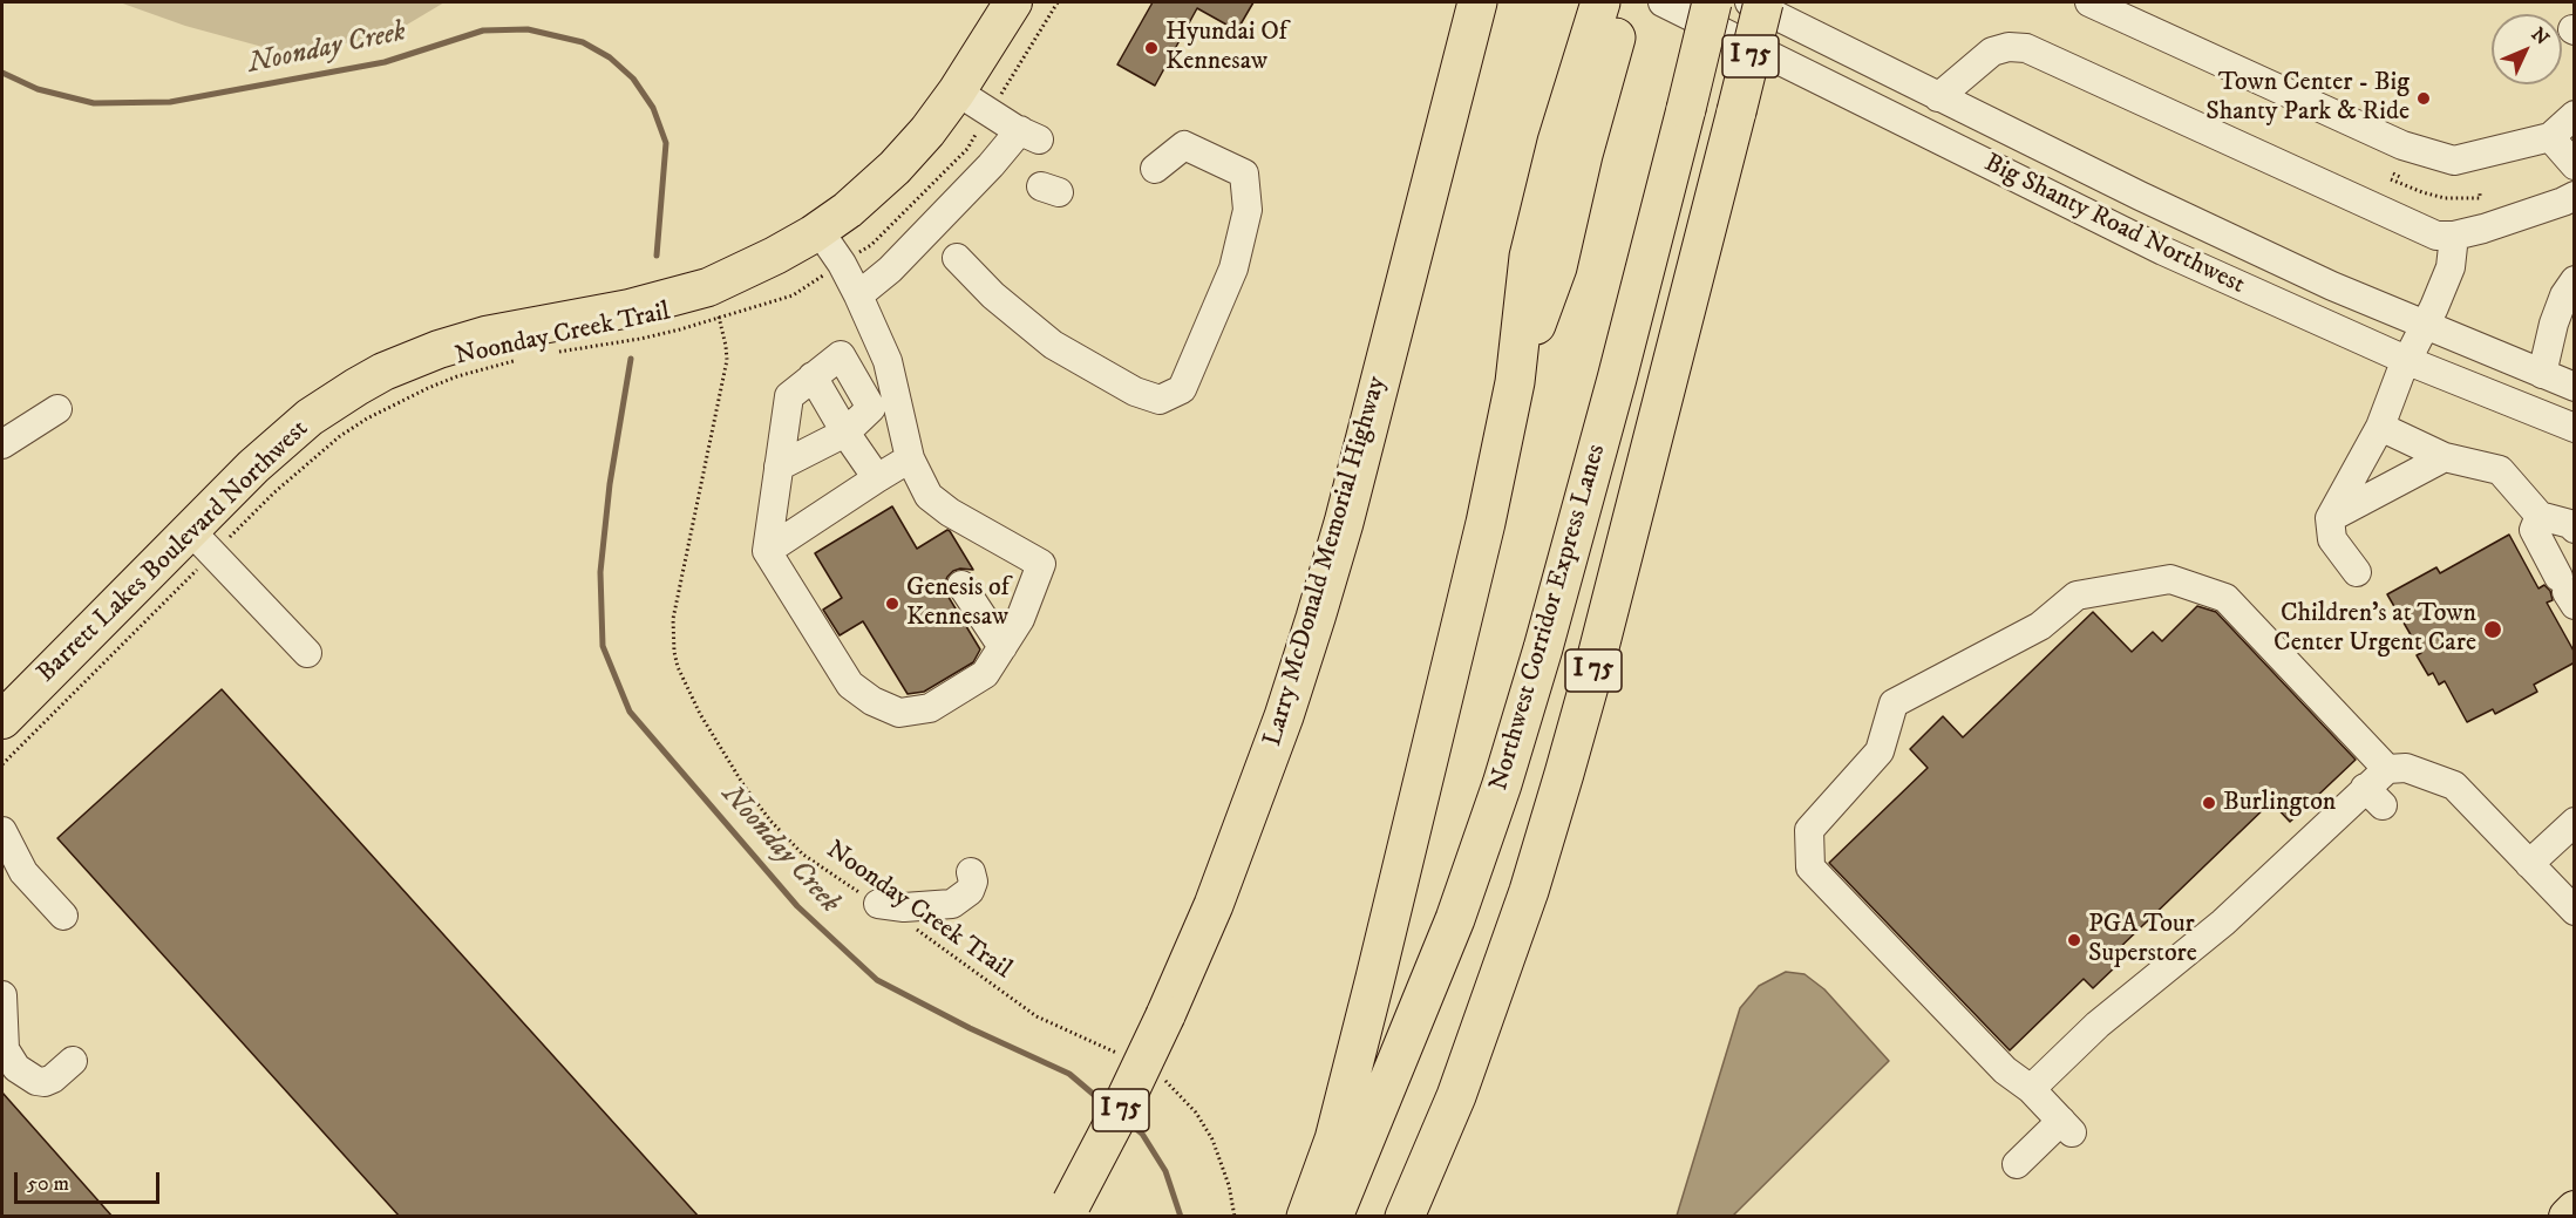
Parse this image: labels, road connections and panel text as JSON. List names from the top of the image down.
{
  "streets": {
    "highway": ["I 75", "Larry McDonald Memorial Highway", "Northwest Corridor Express Lanes"],
    "main road": ["Barrett Lakes Boulevard Northwest"],
    "street": ["Big Shanty Road Northwest"],
    "path": ["Noonday Creek Trail"]
  },
  "crossings": [
    ["Noonday Creek Trail", "Barrett Lakes Boulevard Northwest"]
  ],
  "water": ["Noonday Creek"],
  "places": [
    "Hyundai Of Kennesaw",
    "Town Center - Big Shanty Park & Ride",
    "Genesis of Kennesaw",
    "Children's at Town Center Urgent Care",
    "Burlington",
    "PGA Tour Superstore"
  ],
  "scale_bar": "50 m",
  "north": "top right"
}
